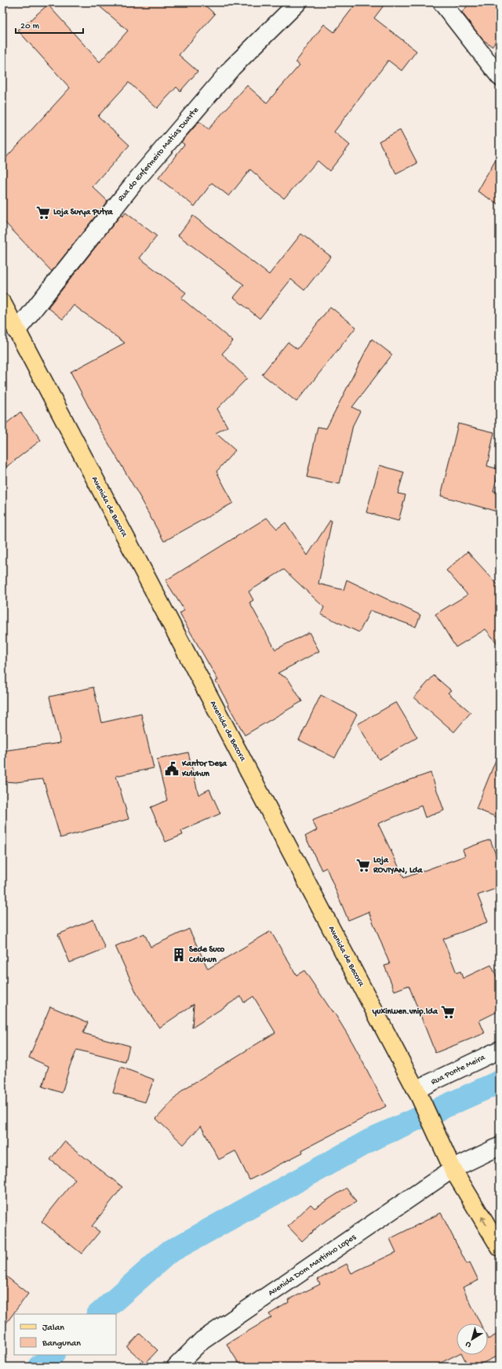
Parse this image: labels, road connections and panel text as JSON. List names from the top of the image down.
{
  "streets": {
    "main road": ["Avenida de Becora"],
    "street": ["Rua do Enfermeiro Matias Duarte", "Rua Ponte Meira", "Avenida Dom Martinho Lopes"]
  },
  "crossings": [
    ["Rua do Enfermeiro Matias Duarte", "Avenida de Becora"],
    ["Avenida de Becora", "Rua Ponte Meira"],
    ["Avenida de Becora", "Avenida Dom Martinho Lopes"]
  ],
  "places": {
    "supermarket": ["Loja Surya Putra", "Loja ROVIYAN, Lda", "yuxinwen.vnip.lda"],
    "public building": ["Kantor Desa Kuluhun"],
    "building": ["Sede Suco Culuhun"]
  },
  "legend": ["Jalan", "Bangunan"],
  "scale_bar": "20 m",
  "north": "bottom left"
}
